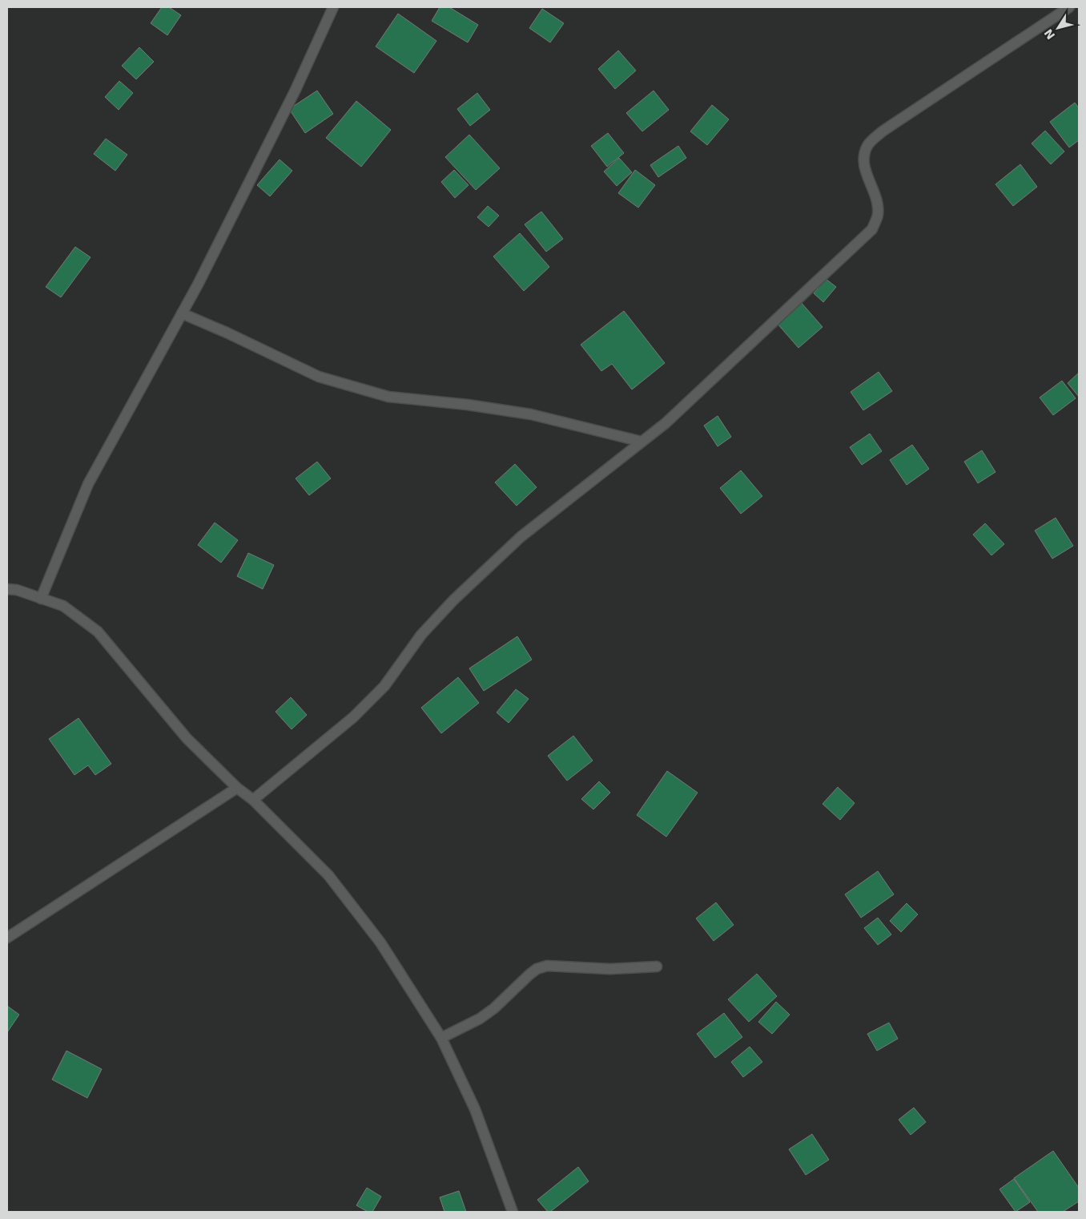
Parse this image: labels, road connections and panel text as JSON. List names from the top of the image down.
{
  "north": "bottom left"
}
